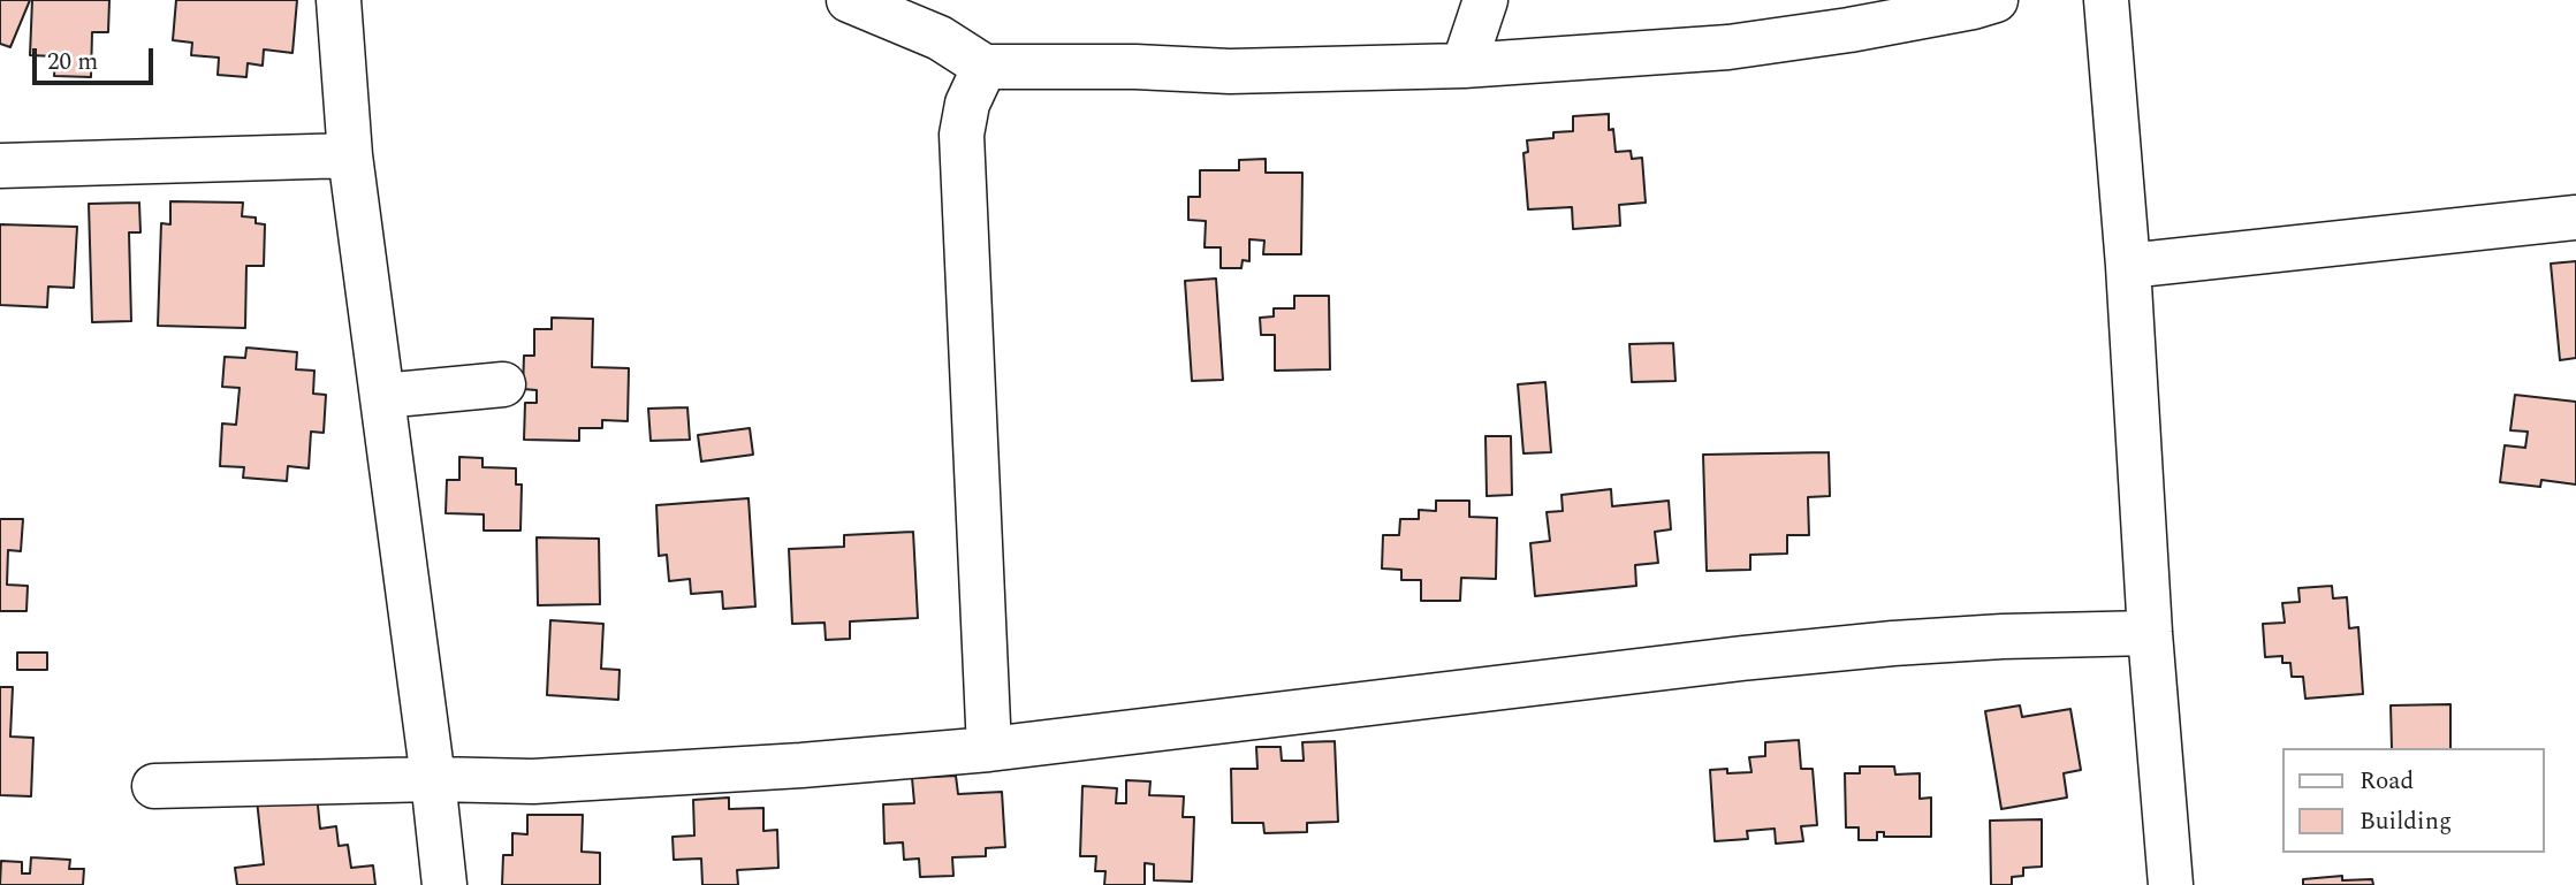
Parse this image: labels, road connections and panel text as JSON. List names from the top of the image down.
{
  "legend": ["Road", "Building"],
  "scale_bar": "20 m"
}
